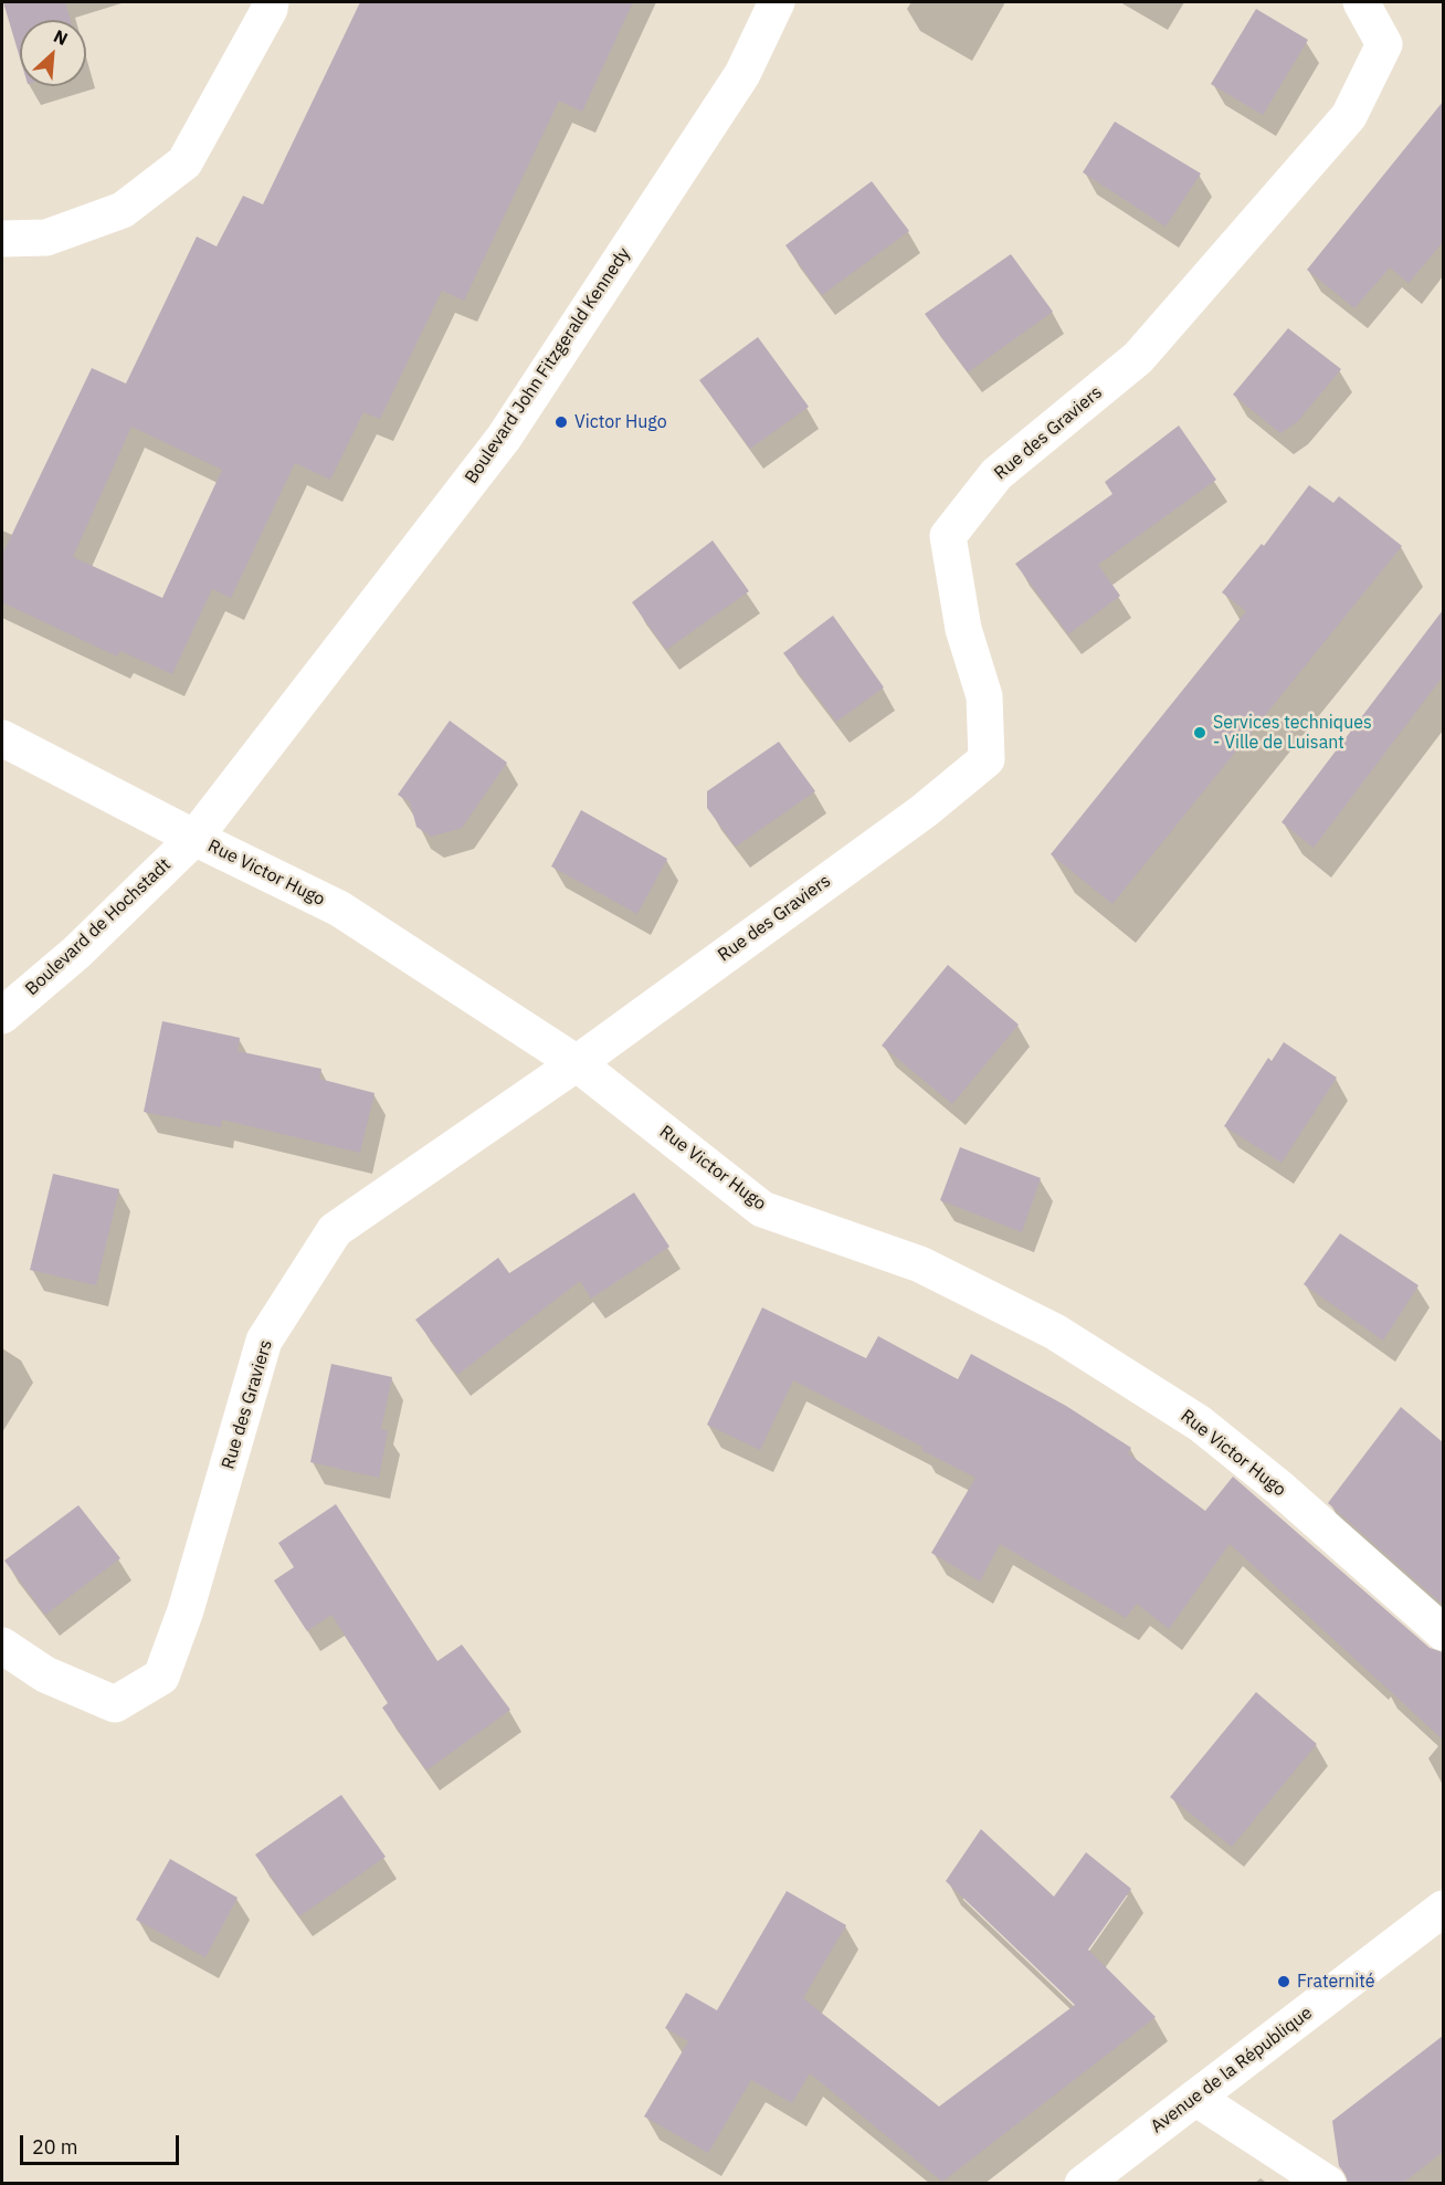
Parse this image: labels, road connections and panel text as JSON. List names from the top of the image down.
{
  "streets": {
    "street": [
      "Boulevard John Fitzgerald Kennedy",
      "Rue des Graviers",
      "Rue Victor Hugo",
      "Boulevard de Hochstadt",
      "Avenue de la République"
    ]
  },
  "crossings": [
    ["Boulevard John Fitzgerald Kennedy", "Rue Victor Hugo"],
    ["Boulevard John Fitzgerald Kennedy", "Boulevard de Hochstadt"],
    ["Rue des Graviers", "Rue Victor Hugo"],
    ["Rue Victor Hugo", "Boulevard de Hochstadt"]
  ],
  "places": ["Victor Hugo", "Services techniques - Ville de Luisant", "Fraternité"],
  "scale_bar": "20 m",
  "north": "top right"
}
